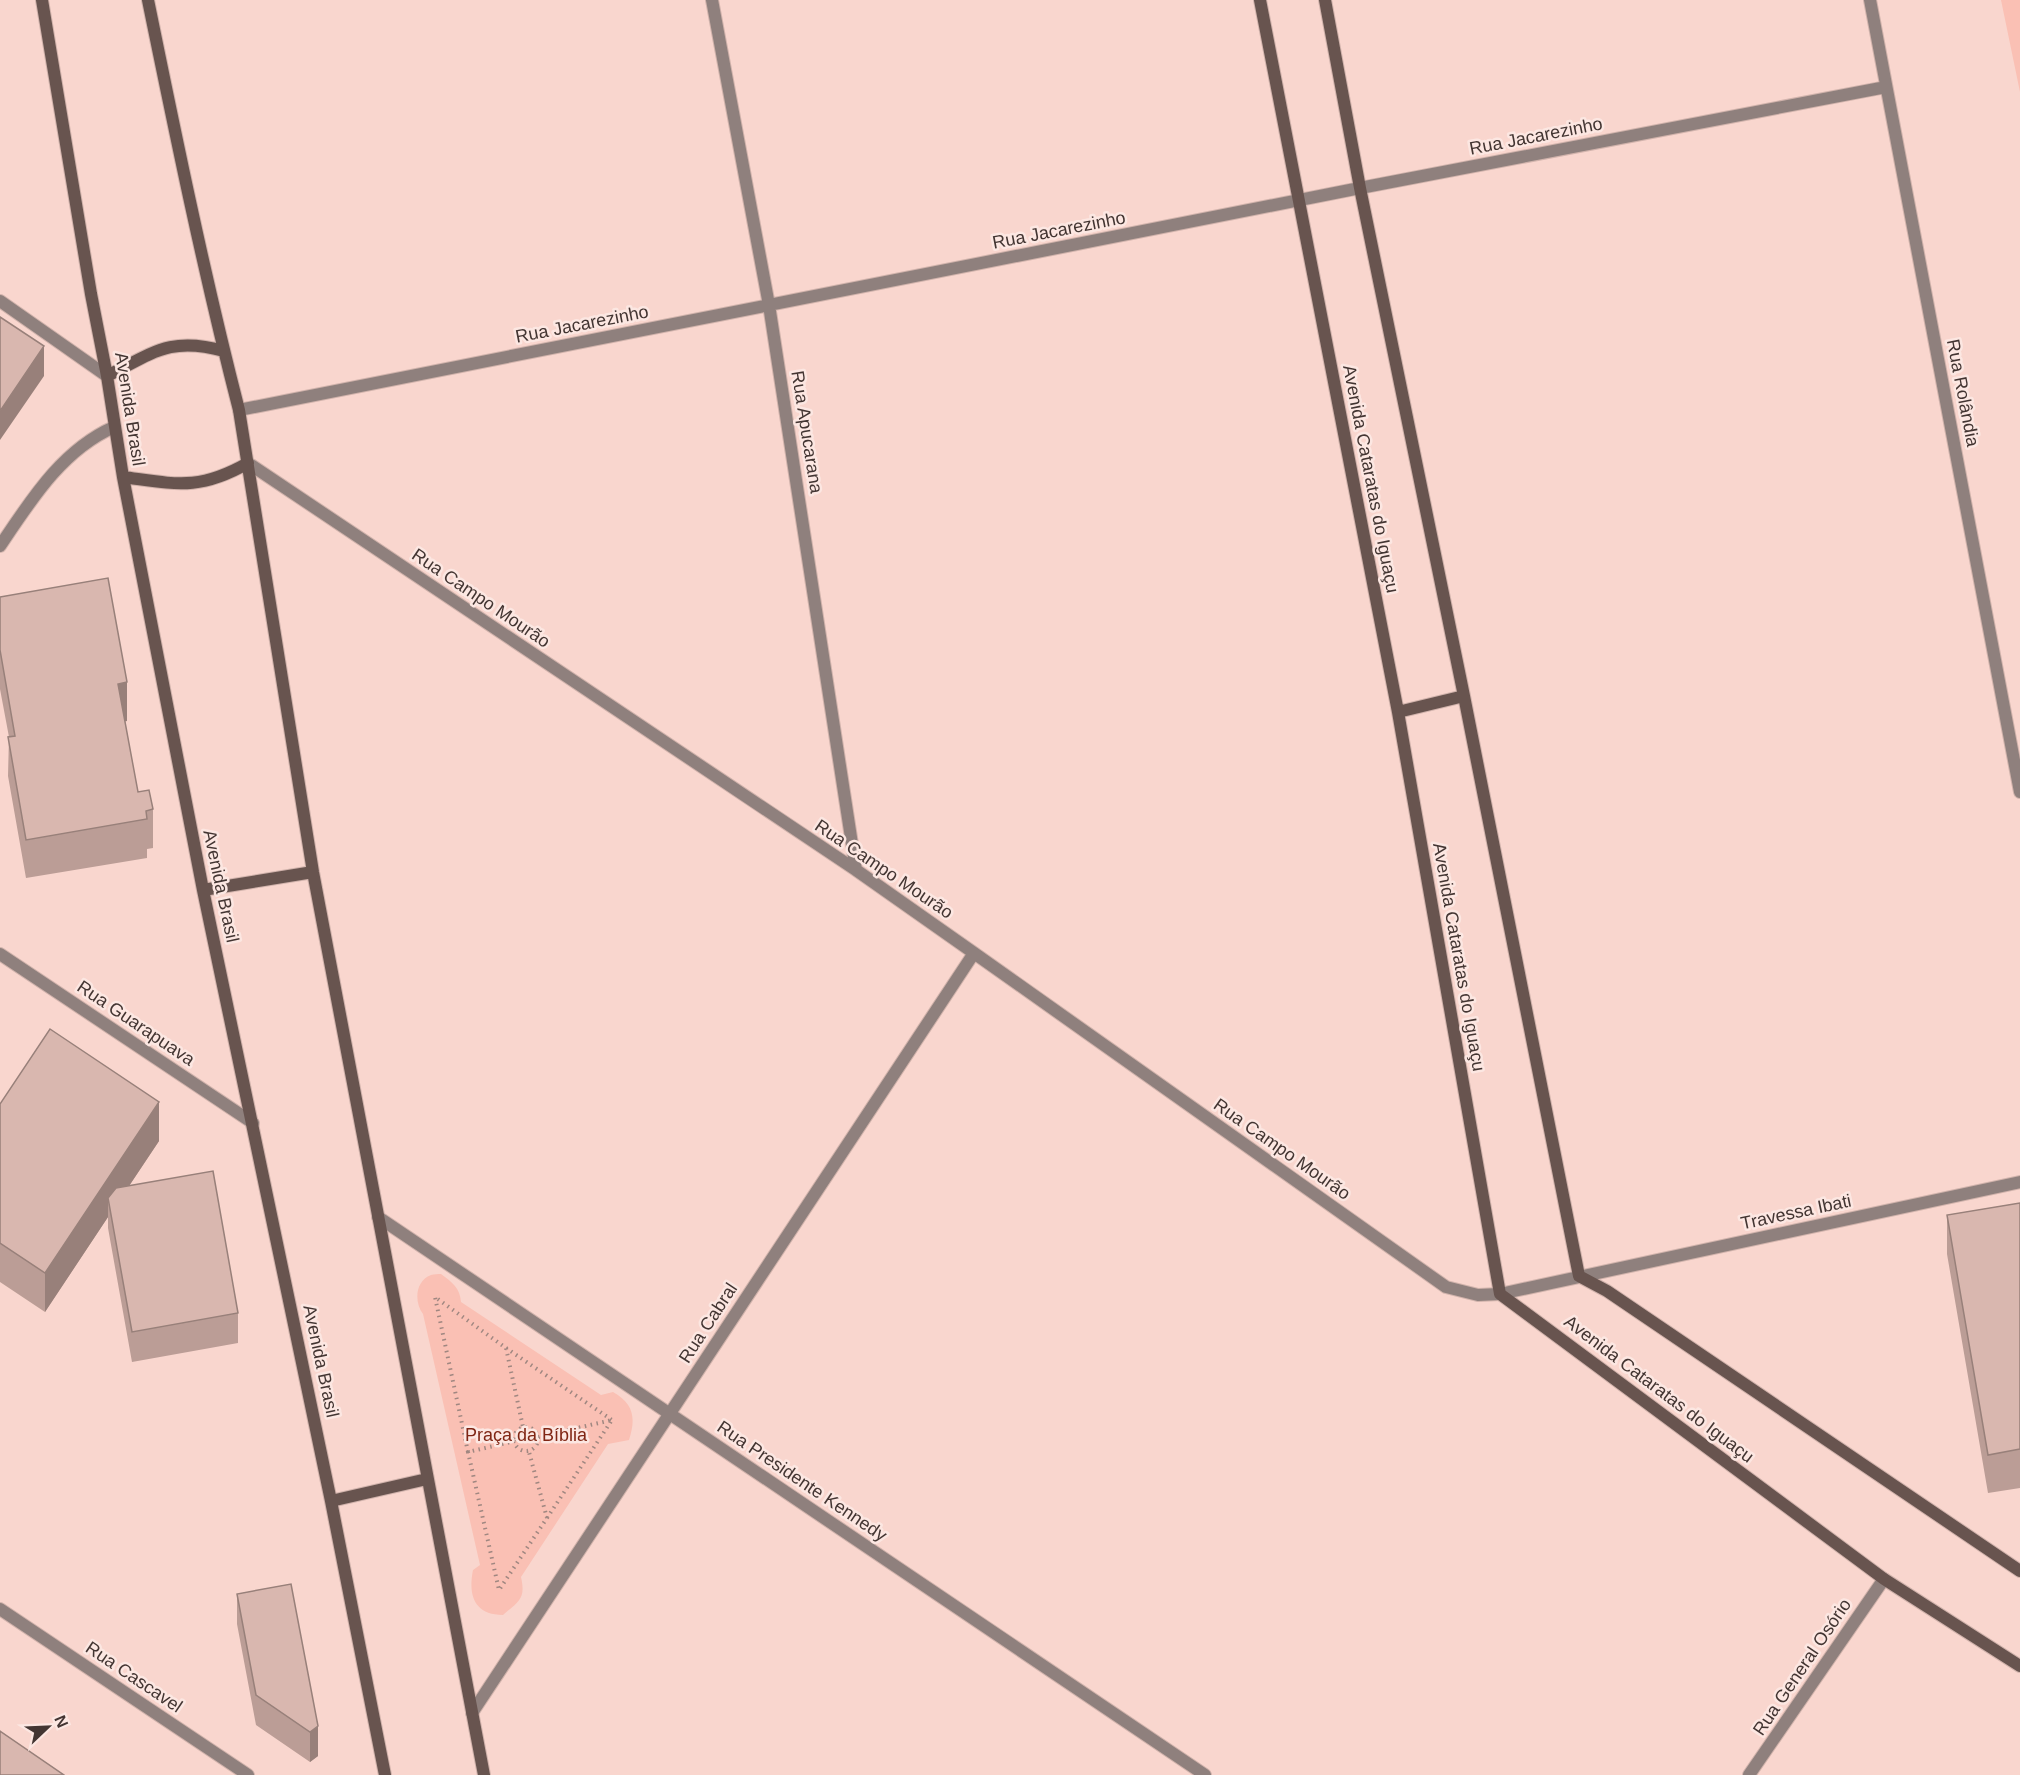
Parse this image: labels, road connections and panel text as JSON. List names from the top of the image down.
{
  "streets": {
    "street": [
      "Rua Jacarezinho",
      "Rua Rolândia",
      "Avenida Brasil",
      "Rua Apucarana",
      "Avenida Cataratas do Iguaçu",
      "Rua Campo Mourão",
      "Rua Guarapuava",
      "Travessa Ibati",
      "Rua Cabral",
      "Rua Presidente Kennedy",
      "Rua General Osório",
      "Rua Cascavel"
    ]
  },
  "crossings": [
    ["Rua Jacarezinho", "Rua Rolândia"],
    ["Rua Jacarezinho", "Avenida Brasil"],
    ["Rua Jacarezinho", "Rua Apucarana"],
    ["Rua Jacarezinho", "Avenida Cataratas do Iguaçu"],
    ["Rua Jacarezinho", "Rua Campo Mourão"],
    ["Avenida Brasil", "Rua Campo Mourão"],
    ["Avenida Brasil", "Rua Guarapuava"],
    ["Rua Apucarana", "Rua Campo Mourão"],
    ["Avenida Cataratas do Iguaçu", "Rua Campo Mourão"],
    ["Avenida Cataratas do Iguaçu", "Rua General Osório"],
    ["Rua Campo Mourão", "Travessa Ibati"],
    ["Rua Campo Mourão", "Rua Cabral"],
    ["Rua Cabral", "Rua Presidente Kennedy"]
  ],
  "parks": ["Praça da Bíblia"],
  "north": "top right"
}
